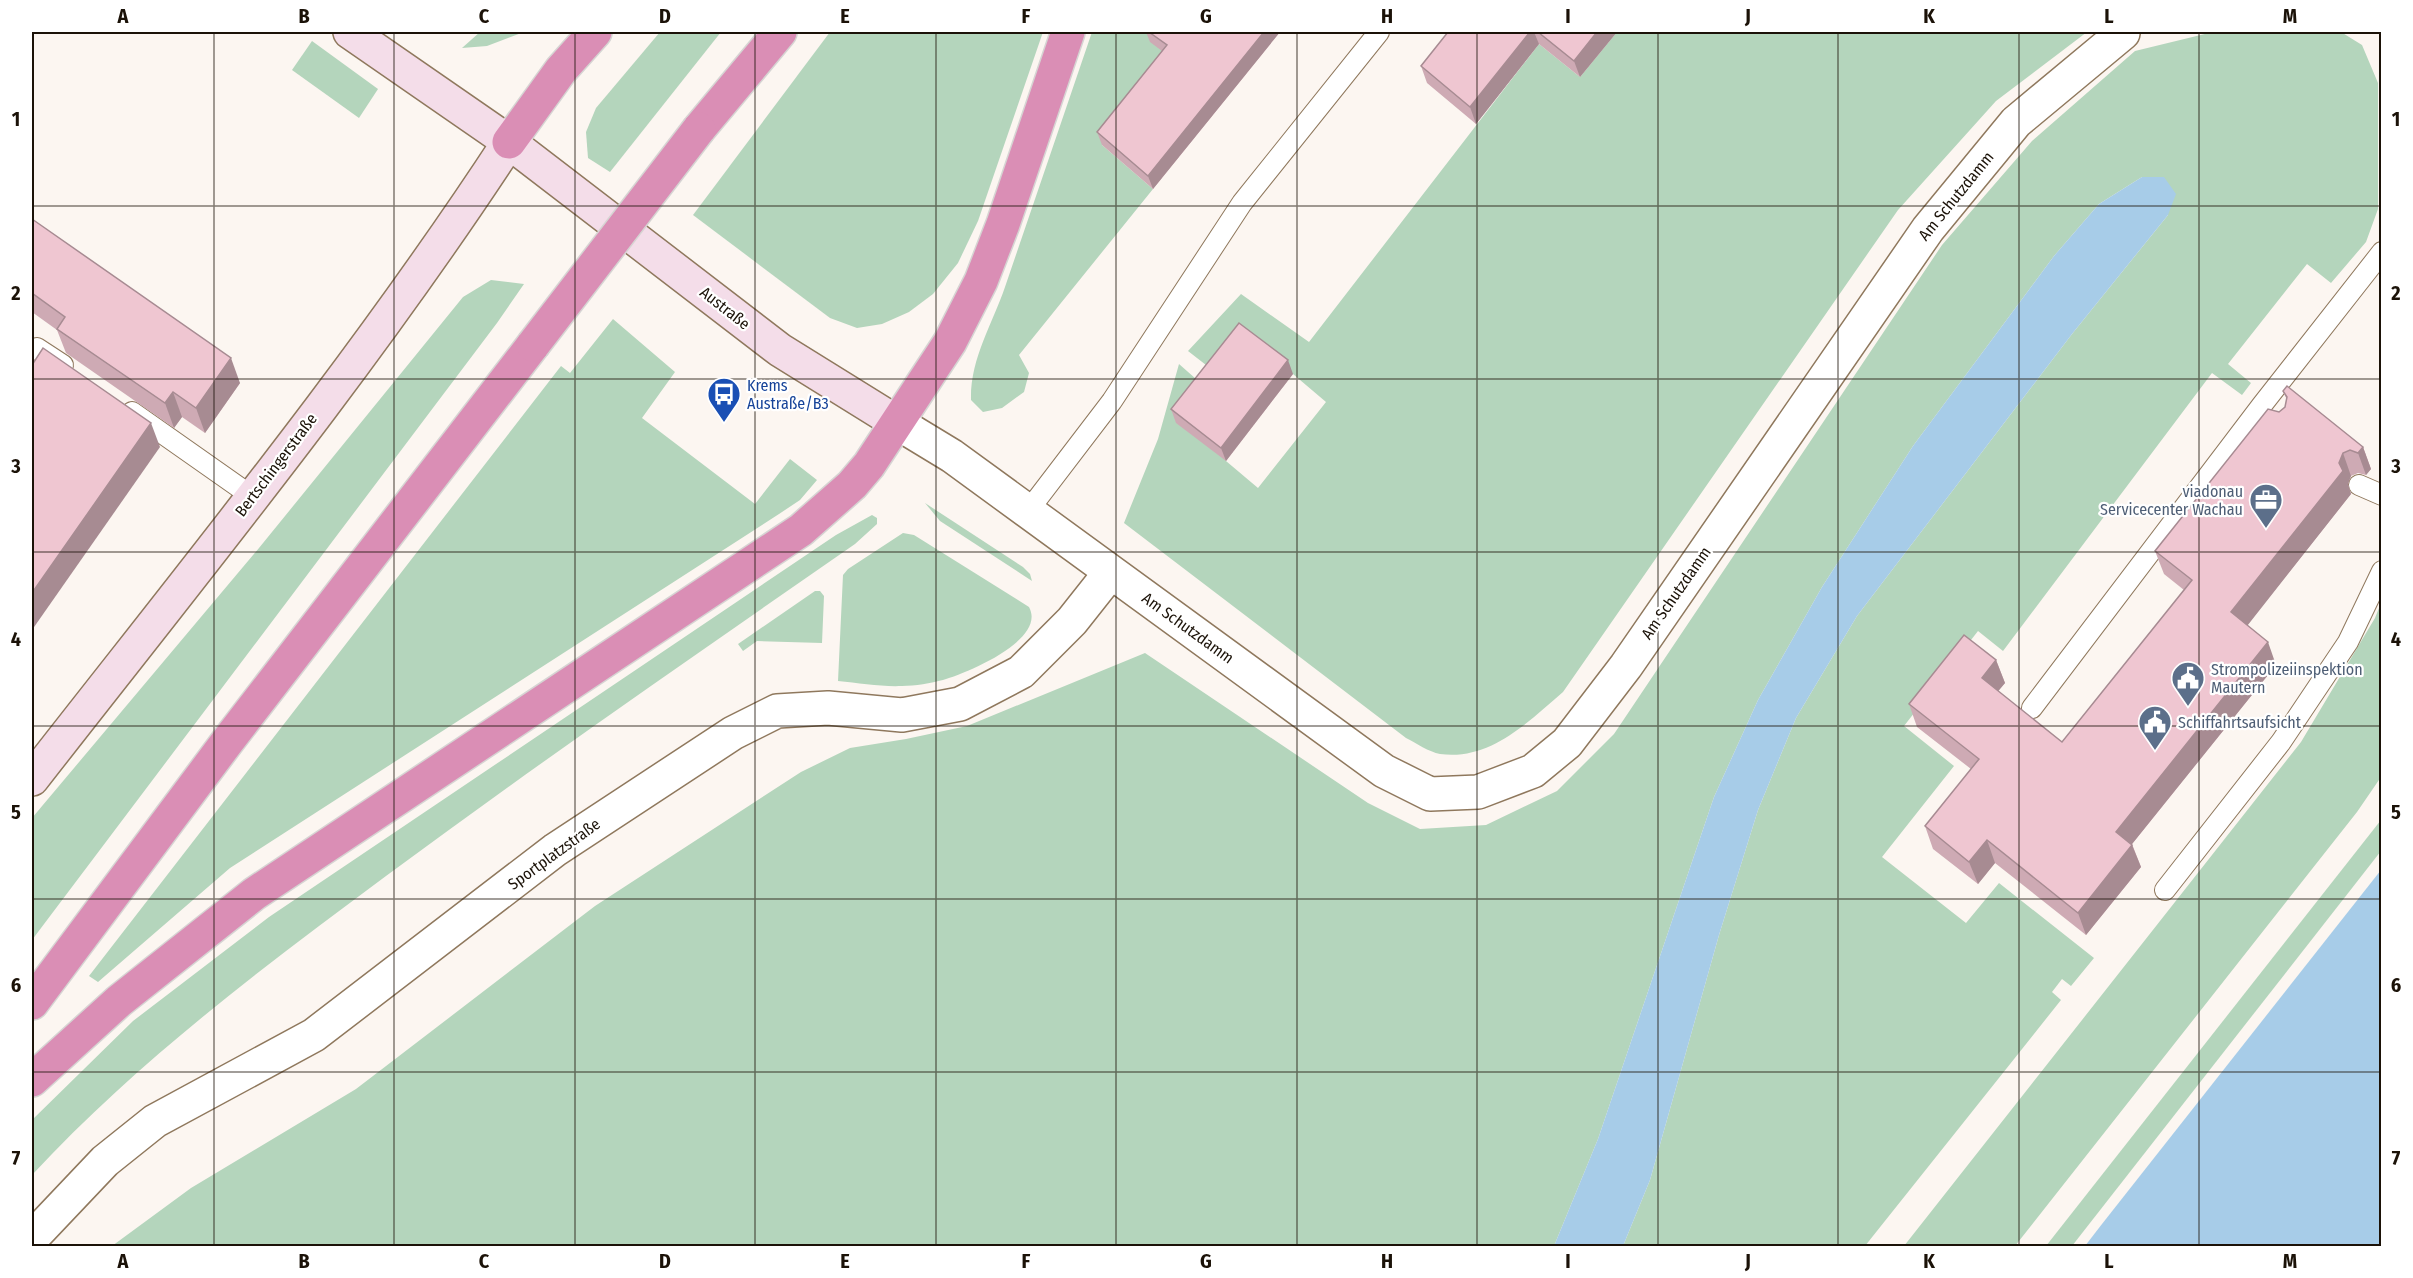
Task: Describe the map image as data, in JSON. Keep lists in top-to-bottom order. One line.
{"streets":{"street":["Am Schutzdamm","Austraße","Bertschingerstraße","Sportplatzstraße"]},"crossings":[["Am Schutzdamm","Austraße"],["Am Schutzdamm","Sportplatzstraße"],["Austraße","Bertschingerstraße"],["Austraße","Sportplatzstraße"]],"places":{"bus stop":["Krems Austraße/B3"],"office":["viadonau Servicecenter Wachau"],"public building":["Strompolizeiinspektion Mautern","Schiffahrtsaufsicht"]},"grid":{"columns":["A","B","C","D","E","F","G","H","I","J","K","L","M"],"rows":["1","2","3","4","5","6","7"]}}
